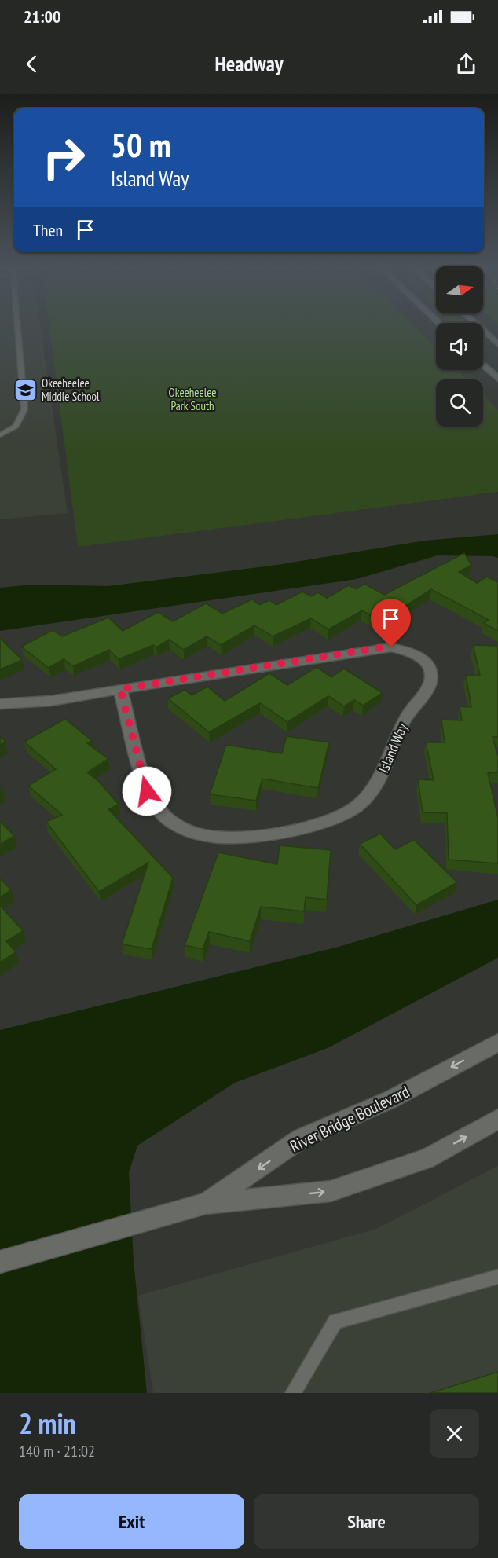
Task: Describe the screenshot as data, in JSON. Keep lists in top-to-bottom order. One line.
{"streets":{"street":["Island Way","River Bridge Boulevard"]},"parks":["Okeeheelee Park South"],"places":{"school or university":["Okeeheelee Middle School"]},"north":"right","page":{"status":"21:00","header":"Headway","turn":["50 m","Island Way"],"then":"Then","heading":["2 min","140 m · 21:02"],"buttons":["Exit","Share"]}}
